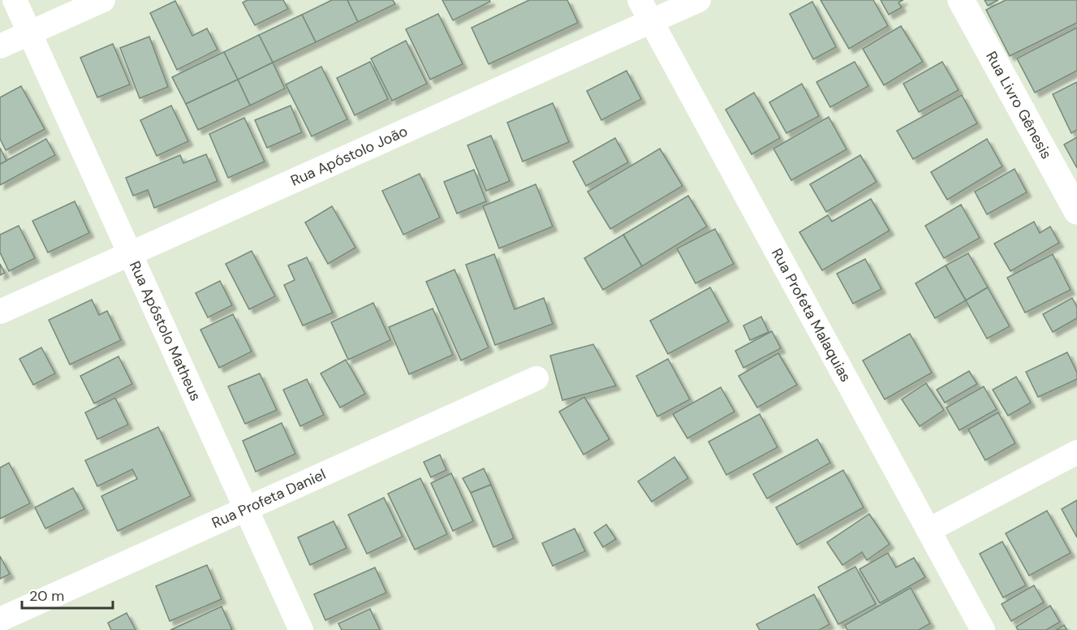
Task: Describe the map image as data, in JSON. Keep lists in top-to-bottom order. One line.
{"streets":{"street":["Rua Livro Gênesis","Rua Apóstolo João","Rua Profeta Malaquias","Rua Apóstolo Matheus","Rua Profeta Daniel"]},"crossings":[["Rua Apóstolo João","Rua Profeta Malaquias"],["Rua Apóstolo João","Rua Apóstolo Matheus"],["Rua Apóstolo Matheus","Rua Profeta Daniel"]],"scale_bar":"20 m"}
